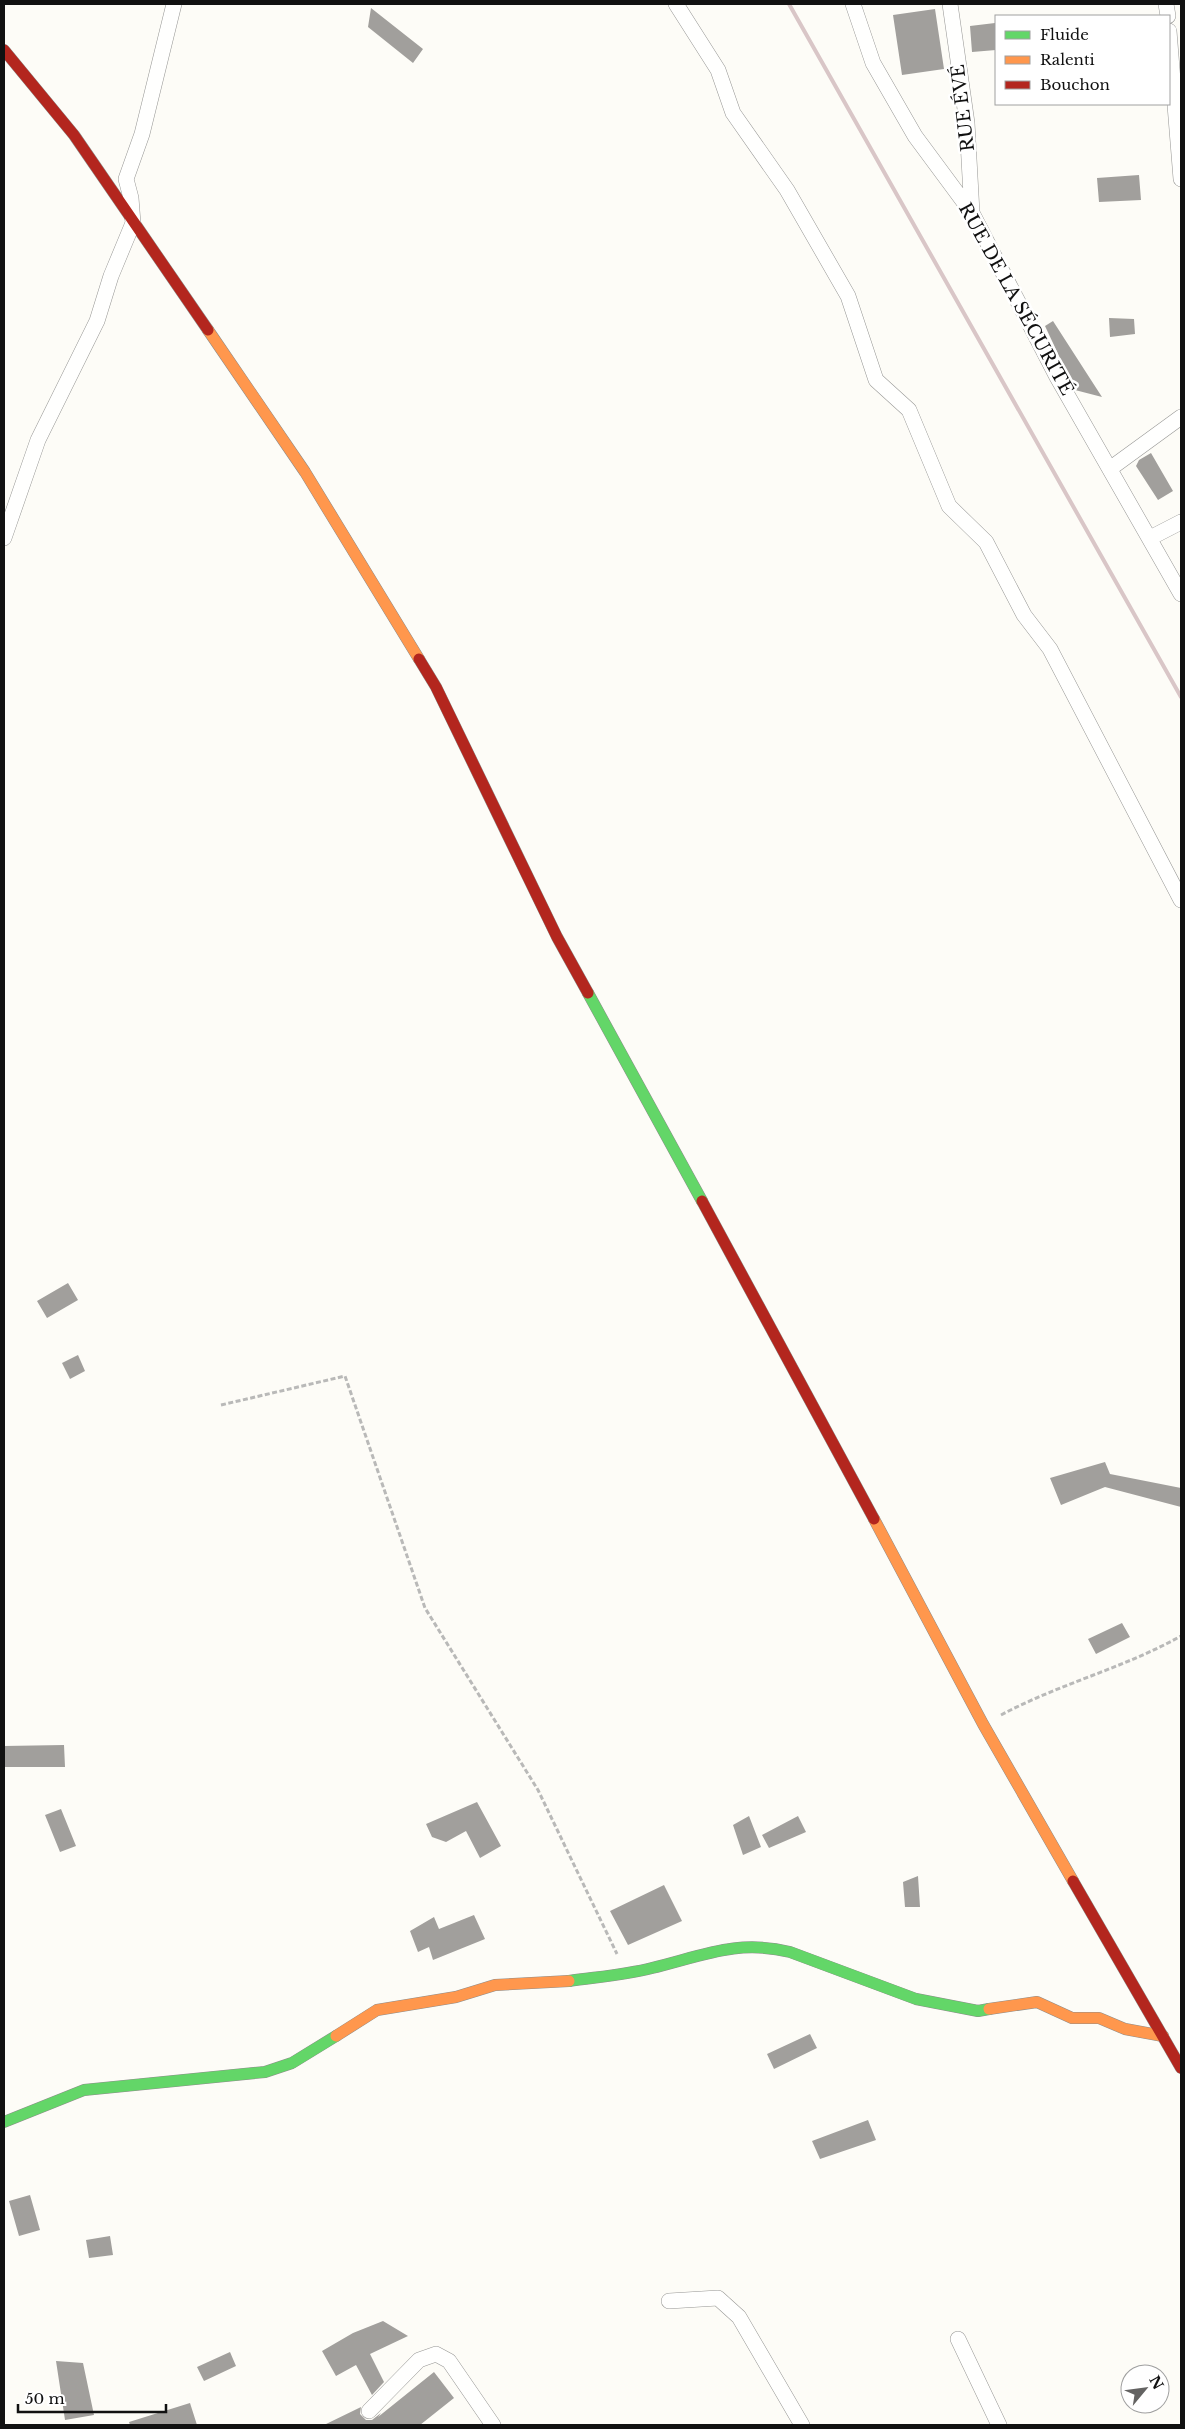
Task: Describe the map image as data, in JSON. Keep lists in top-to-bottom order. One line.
{"streets":{"street":["RUE ÉVÉ","RUE DE LA SÉCURITÉ"]},"crossings":[["RUE ÉVÉ","RUE DE LA SÉCURITÉ"]],"legend":["Fluide","Ralenti","Bouchon"],"scale_bar":"50 m","north":"top right"}
